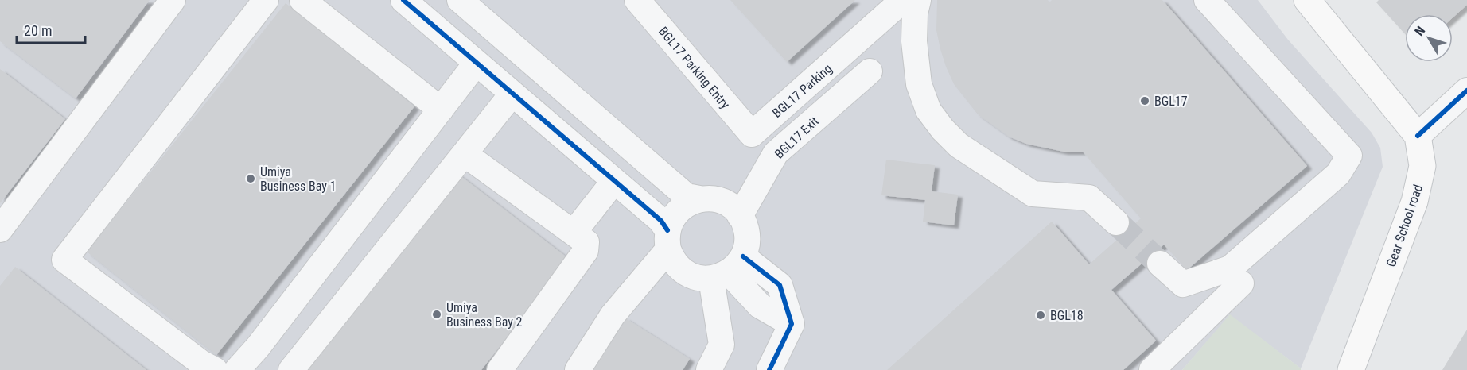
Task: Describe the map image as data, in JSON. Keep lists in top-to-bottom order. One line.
{"streets":{"main road":["Gear School road"],"street":["BGL17 Parking Entry","BGL17 Parking","BGL17 Exit"]},"crossings":[["BGL17 Parking Entry","BGL17 Parking"]],"places":["BGL17","Umiya Business Bay 1","Umiya Business Bay 2","BGL18"],"scale_bar":"20 m","north":"top left"}
